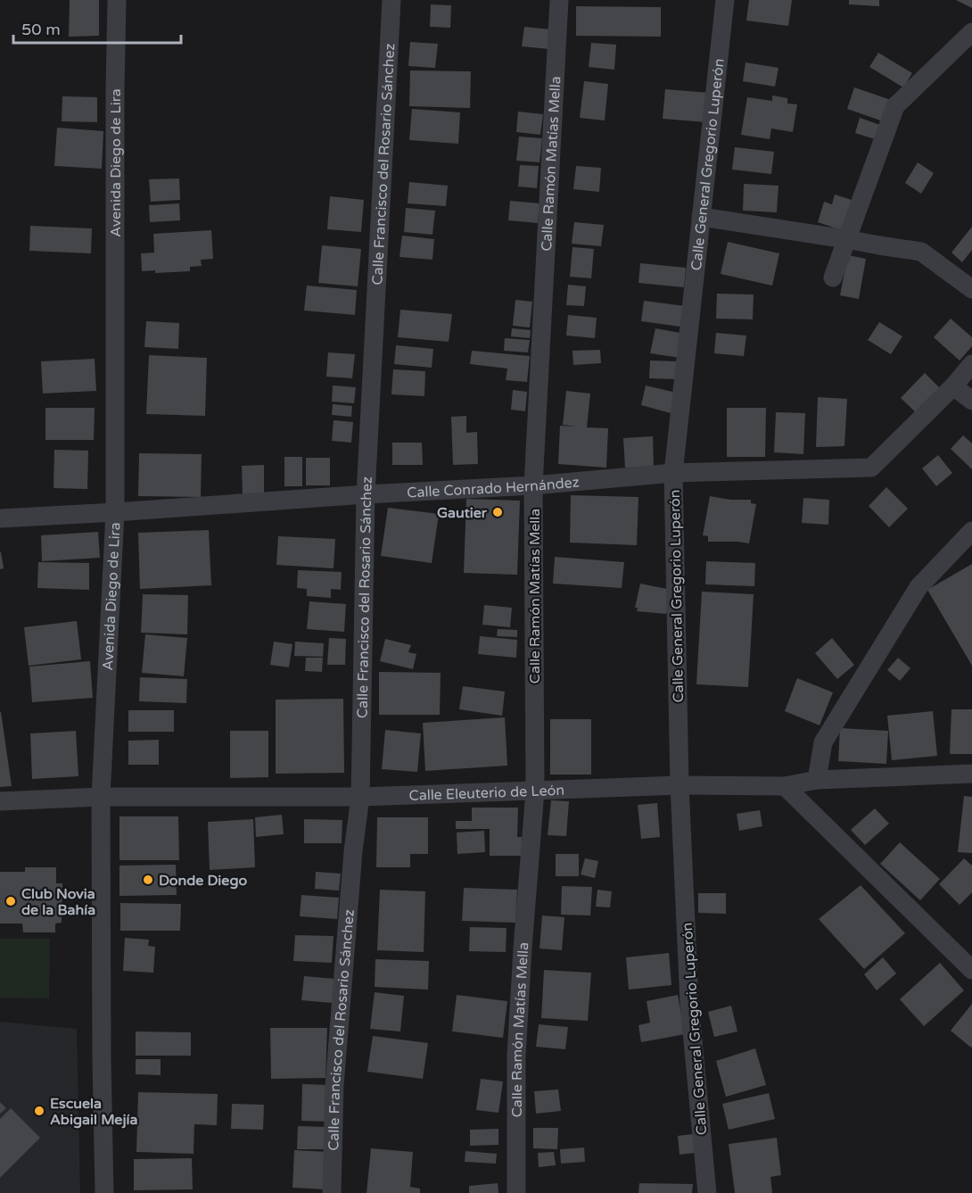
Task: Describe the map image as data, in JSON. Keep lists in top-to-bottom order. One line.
{"streets":{"street":["Avenida Diego de Lira","Calle Francisco del Rosario Sánchez","Calle Ramón Matías Mella","Calle General Gregorio Luperón","Calle Conrado Hernández","Calle Eleuterio de León"]},"crossings":[["Avenida Diego de Lira","Calle Conrado Hernández"],["Avenida Diego de Lira","Calle Eleuterio de León"],["Calle Francisco del Rosario Sánchez","Calle Conrado Hernández"],["Calle Francisco del Rosario Sánchez","Calle Eleuterio de León"],["Calle Ramón Matías Mella","Calle Conrado Hernández"],["Calle Ramón Matías Mella","Calle Eleuterio de León"],["Calle General Gregorio Luperón","Calle Conrado Hernández"],["Calle General Gregorio Luperón","Calle Eleuterio de León"]],"places":["Gautier","Donde Diego","Club Novia de la Bahía","Escuela Abigail Mejía"],"scale_bar":"50 m"}
